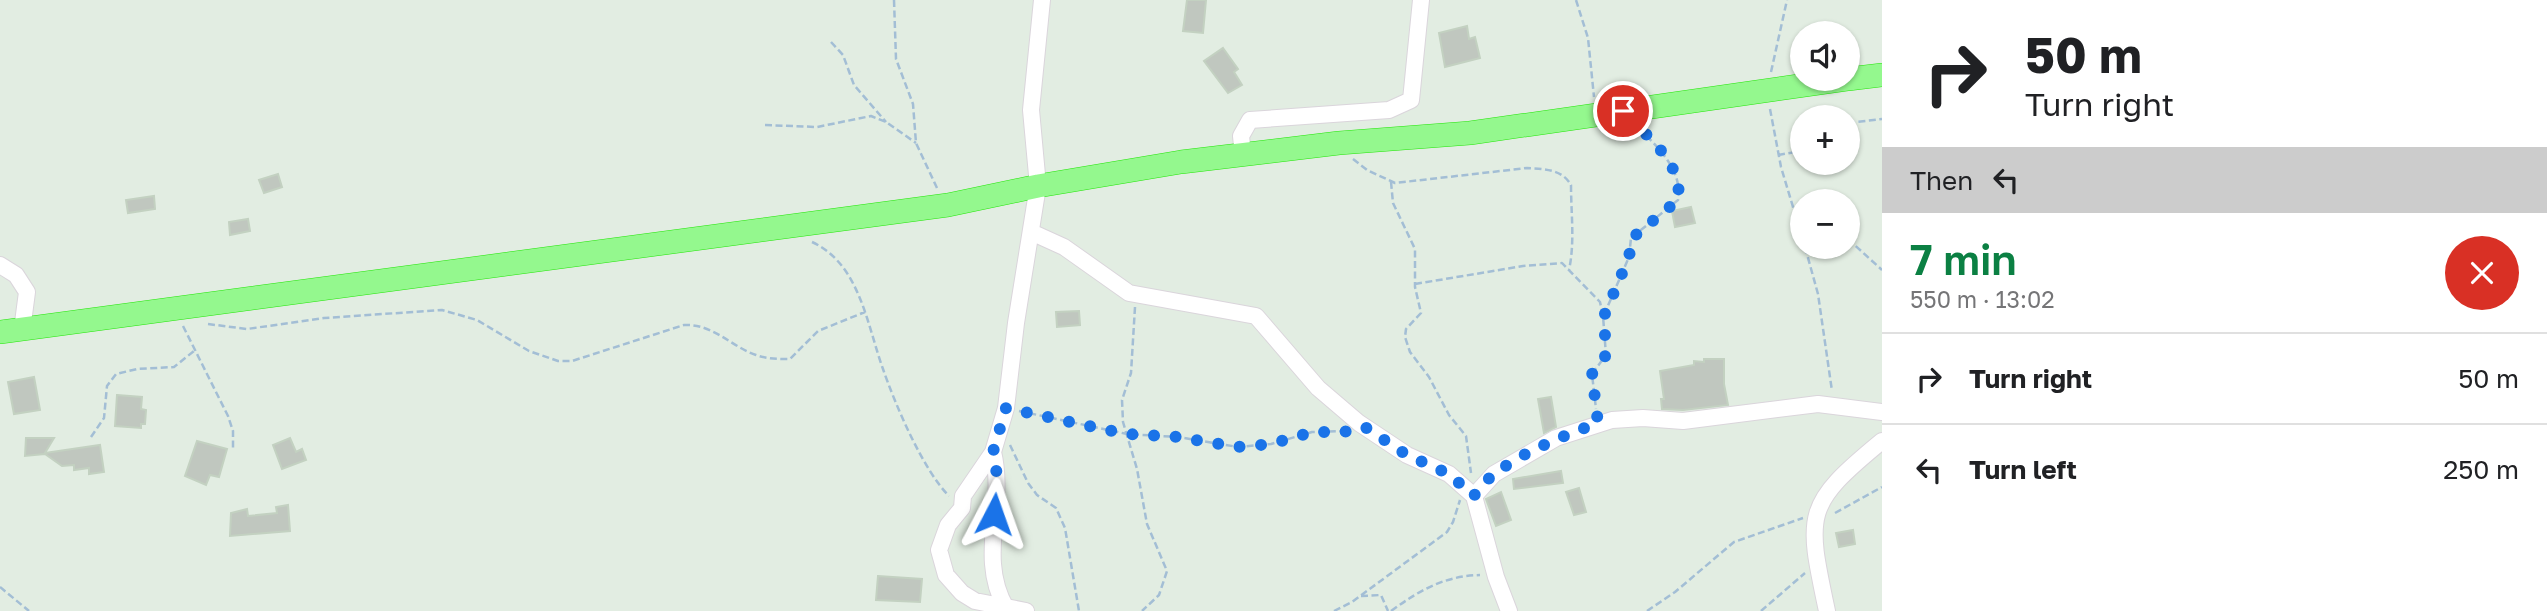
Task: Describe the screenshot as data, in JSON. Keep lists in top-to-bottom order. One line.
{"page":{"turn":["50 m","Turn right"],"map_buttons":["+","−"],"then":"Then","heading":["7 min","550 m · 13:02"],"list":[{"name":"Turn right","value":"50 m"},{"name":"Turn left","value":"250 m"}]}}
